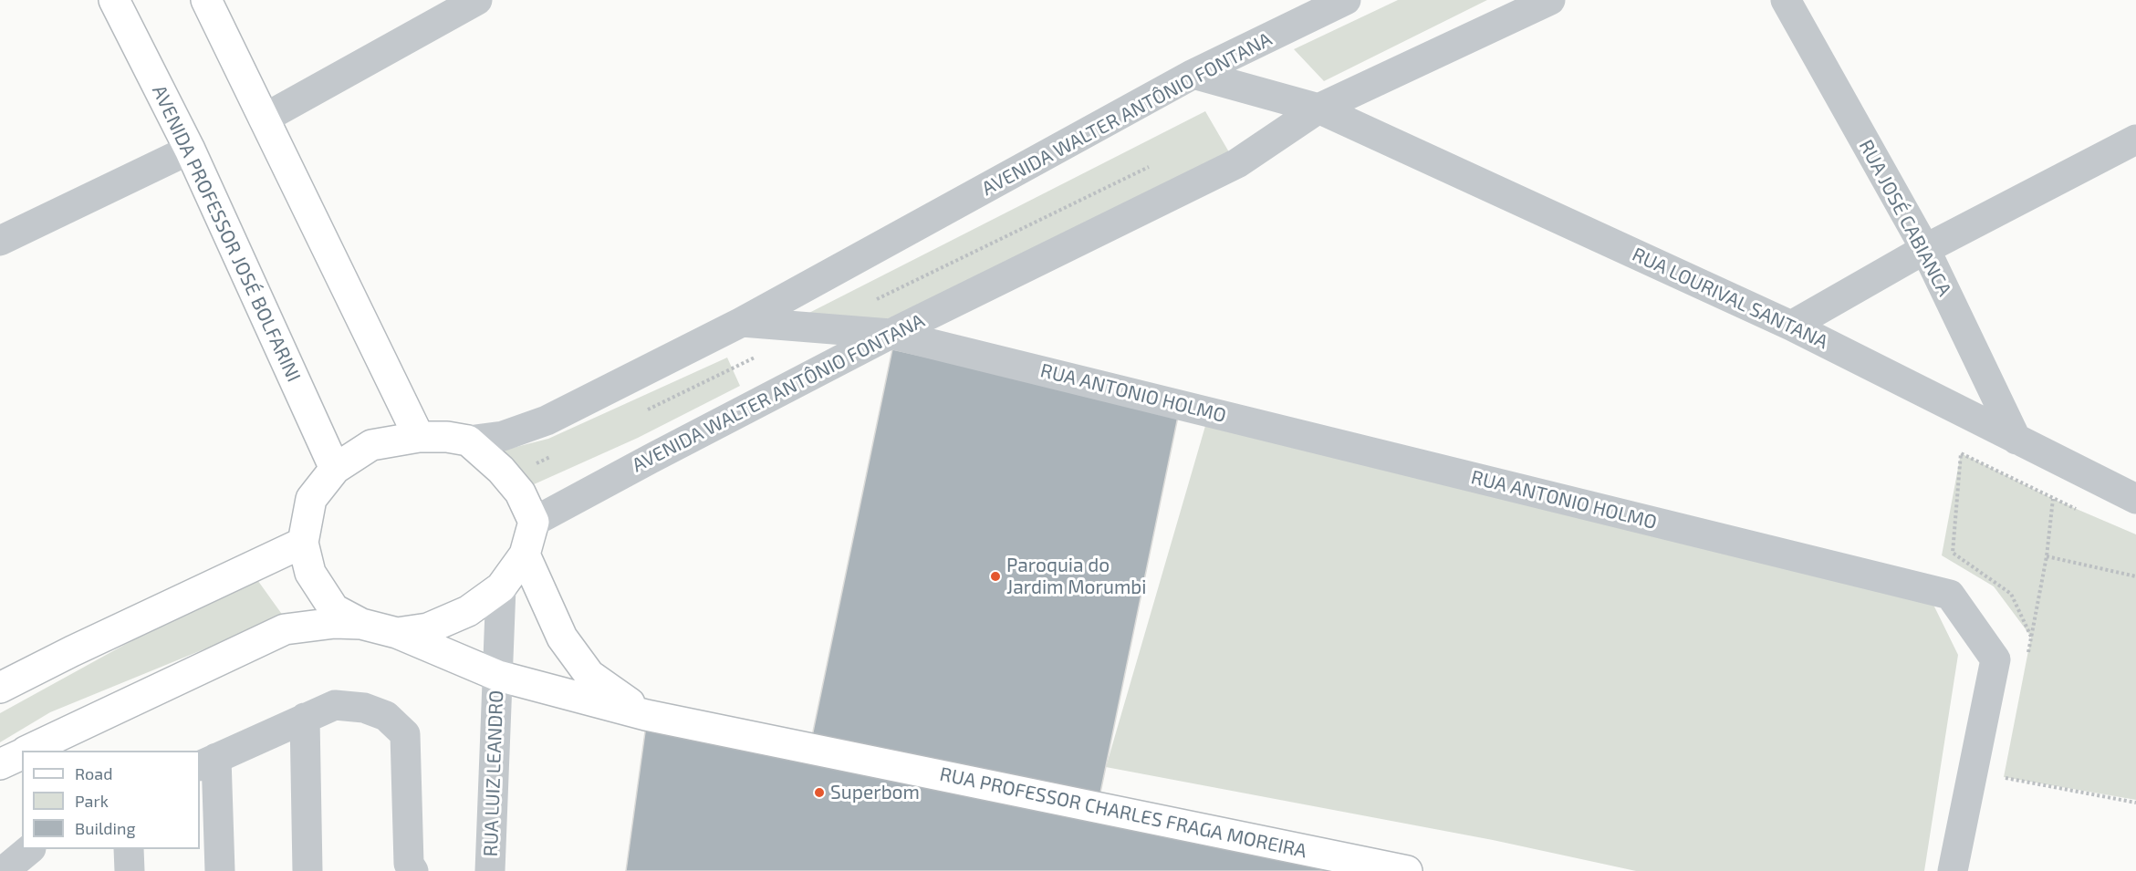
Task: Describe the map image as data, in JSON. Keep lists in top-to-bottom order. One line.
{"streets":{"main road":["AVENIDA WALTER ANTÔNIO FONTANA","AVENIDA PROFESSOR JOSÉ BOLFARINI","RUA PROFESSOR CHARLES FRAGA MOREIRA"],"street":["RUA JOSÉ CABIANCA","RUA LOURIVAL SANTANA","RUA ANTONIO HOLMO","RUA LUIZ LEANDRO"]},"crossings":[["AVENIDA WALTER ANTÔNIO FONTANA","AVENIDA PROFESSOR JOSÉ BOLFARINI"],["AVENIDA WALTER ANTÔNIO FONTANA","RUA LOURIVAL SANTANA"],["AVENIDA WALTER ANTÔNIO FONTANA","RUA ANTONIO HOLMO"],["RUA JOSÉ CABIANCA","RUA LOURIVAL SANTANA"],["RUA LUIZ LEANDRO","RUA PROFESSOR CHARLES FRAGA MOREIRA"]],"places":["Paroquia do Jardim Morumbi","Superbom"],"legend":["Road","Park","Building"]}
